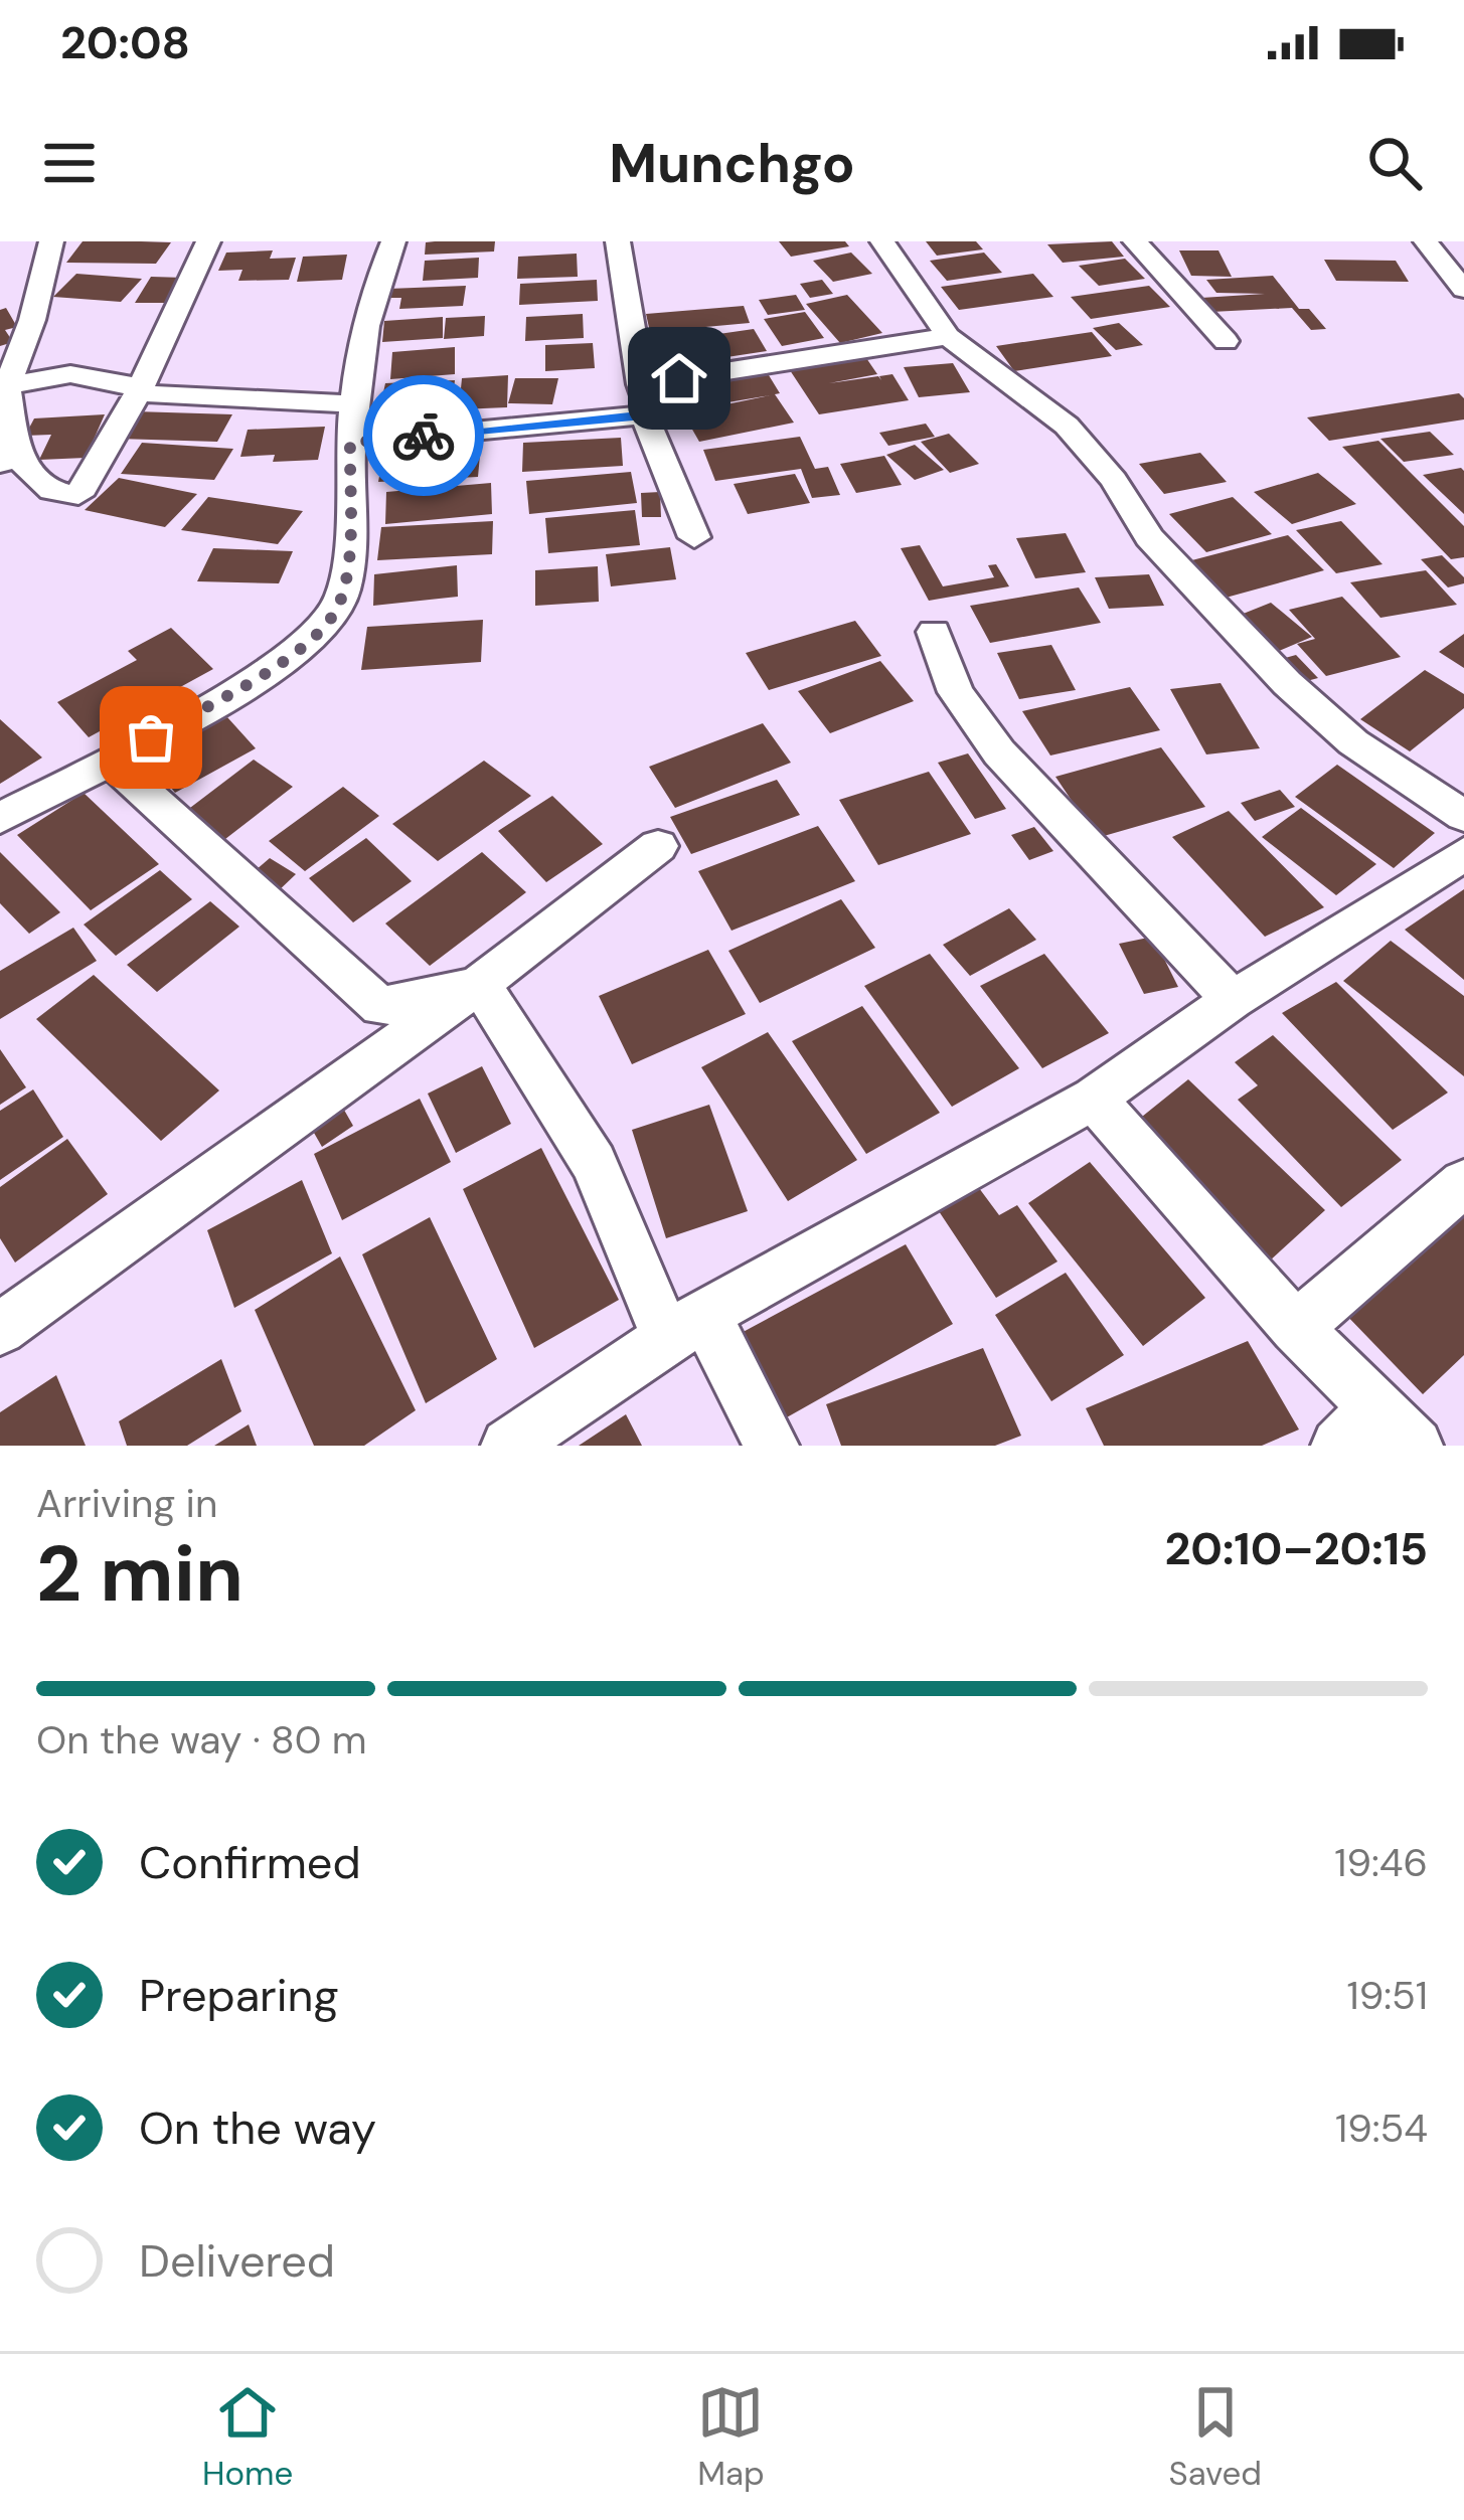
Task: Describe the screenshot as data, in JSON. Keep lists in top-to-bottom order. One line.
{"page":{"status":"20:08","header":"Munchgo","heading":["2 min","Arriving in","20:10–20:15"],"bar":"On the way · 80 m","list":[["Confirmed","19:46"],["Preparing","19:51"],["On the way","19:54"],"Delivered"],"tabs":["Home","Map","Saved"]}}
